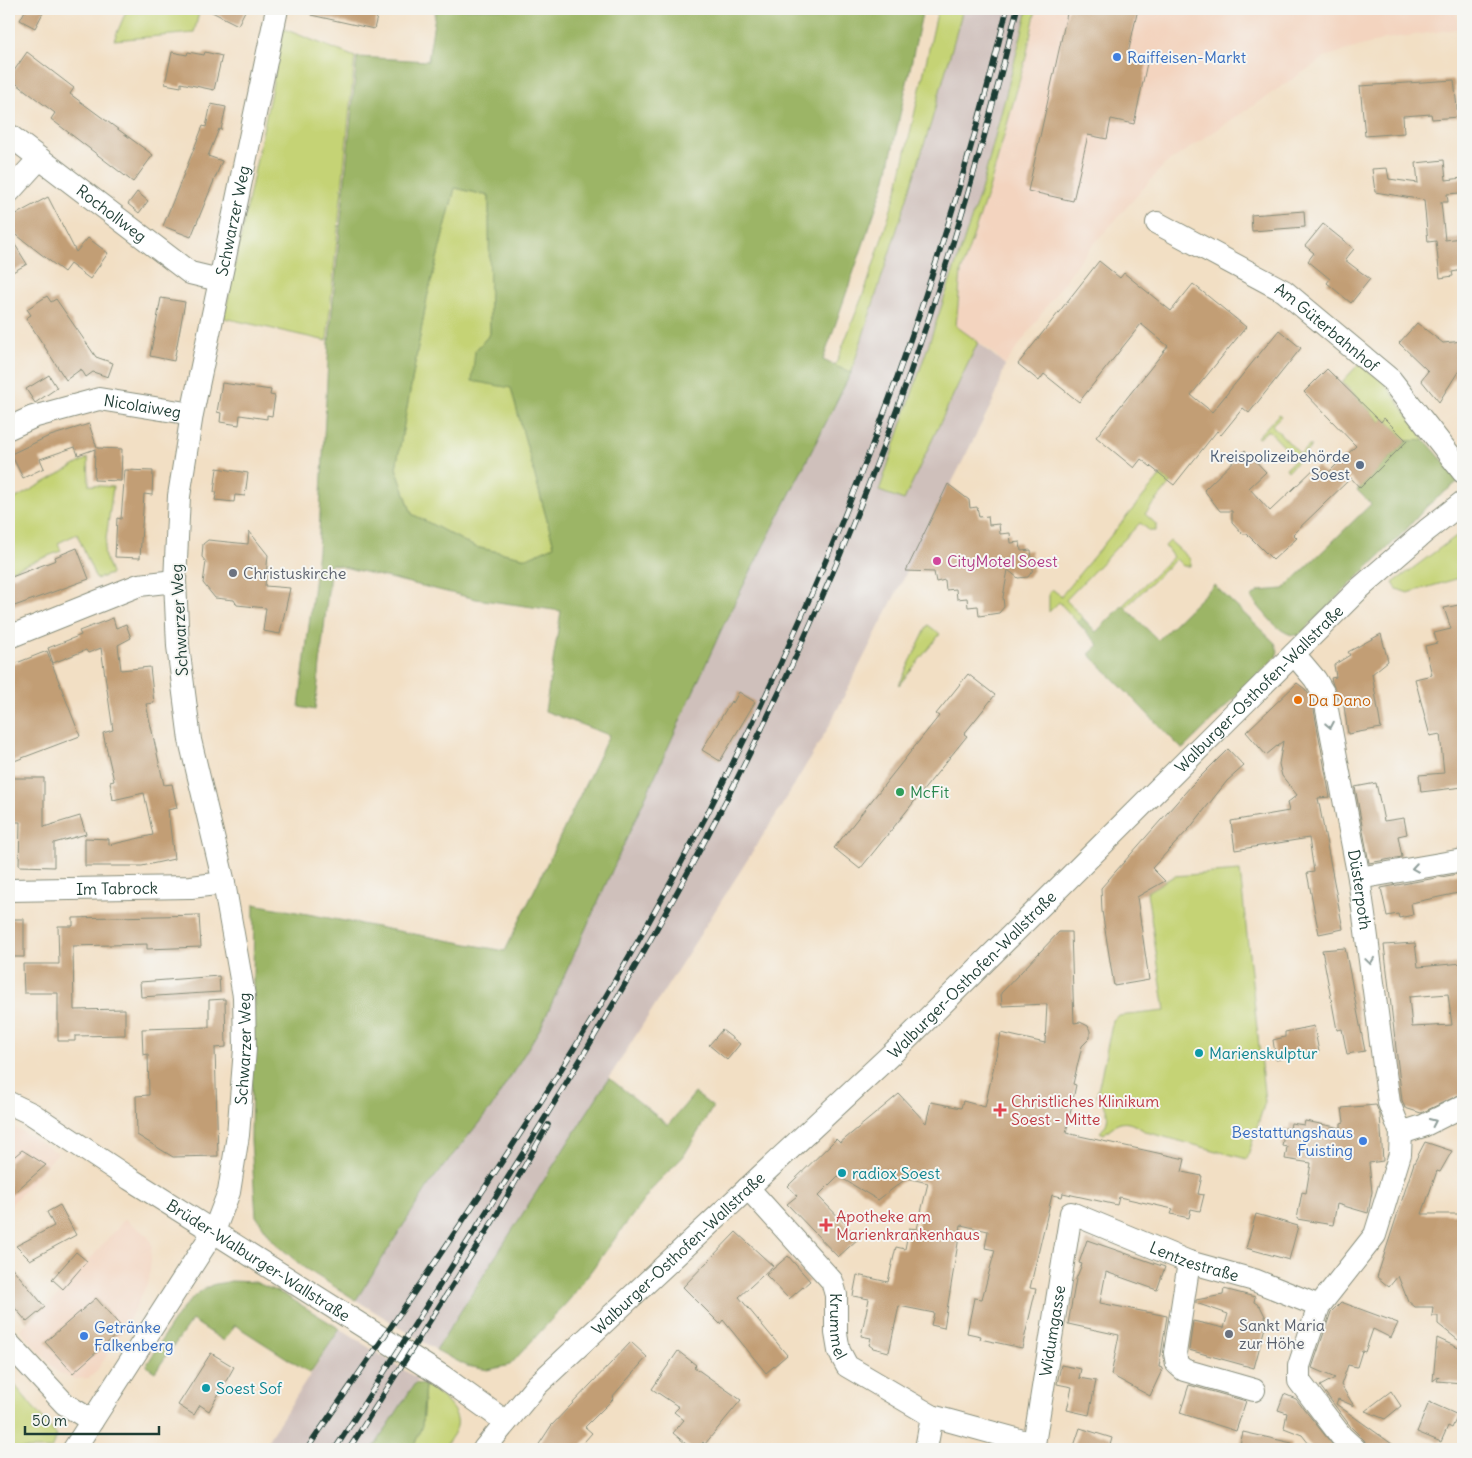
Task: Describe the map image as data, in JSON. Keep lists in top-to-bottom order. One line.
{"streets":{"street":["Rochollweg","Schwarzer Weg","Am Güterbahnhof","Nicolaiweg","Walburger-Osthofen-Wallstraße","Im Tabrock","Düsterpoth","Brüder-Walburger-Wallstraße","Lentzestraße","Krummel","Widumgasse"]},"crossings":[["Rochollweg","Schwarzer Weg"],["Schwarzer Weg","Nicolaiweg"],["Schwarzer Weg","Im Tabrock"],["Schwarzer Weg","Brüder-Walburger-Wallstraße"],["Walburger-Osthofen-Wallstraße","Düsterpoth"],["Walburger-Osthofen-Wallstraße","Brüder-Walburger-Wallstraße"],["Walburger-Osthofen-Wallstraße","Krummel"],["Lentzestraße","Widumgasse"],["Krummel","Widumgasse"]],"one_way":["Düsterpoth"],"places":{"other":["Raiffeisen-Markt","Kreispolizeibehörde Soest","CityMotel Soest","Christuskirche","Da Dano","McFit","Marienskulptur","Bestattungshaus Fuisting","radiox Soest","Sankt Maria zur Höhe","Getränke Falkenberg","Soest Sof"],"health":["Christliches Klinikum Soest - Mitte","Apotheke am Marienkrankenhaus"]},"scale_bar":"50 m"}
